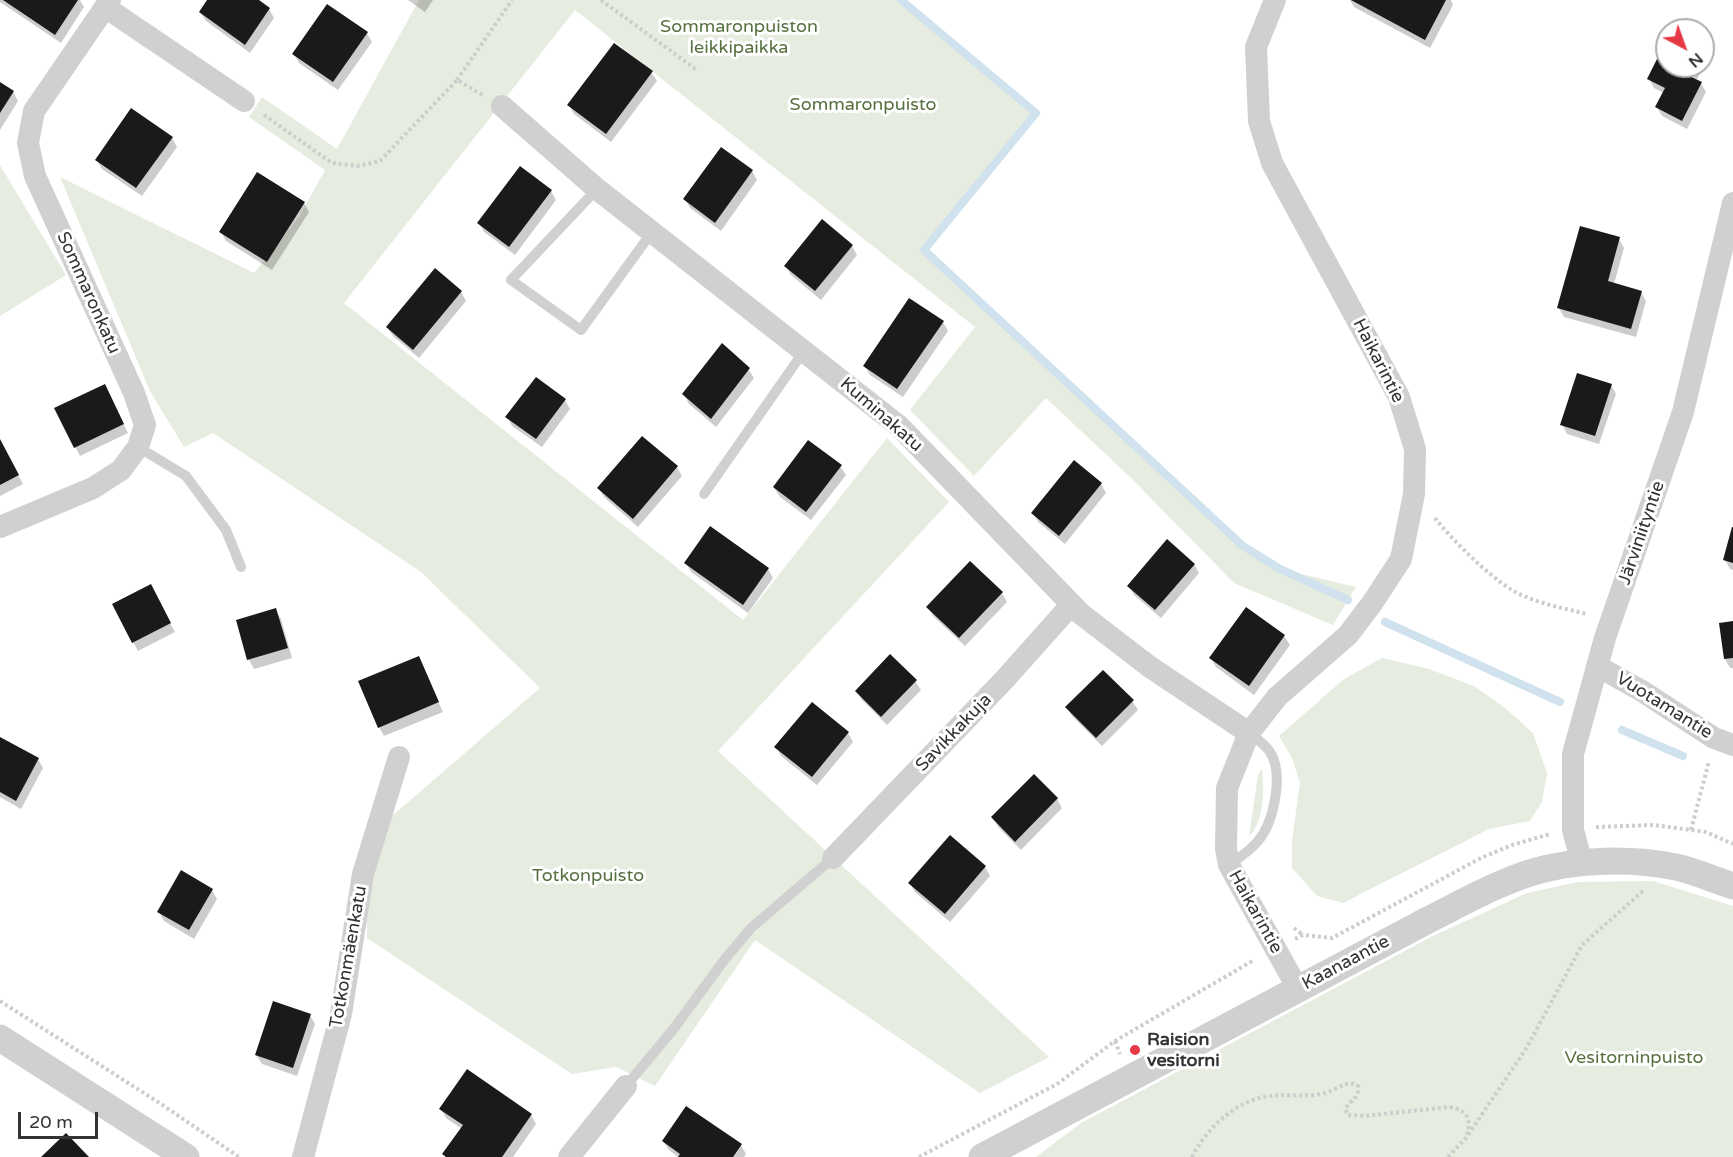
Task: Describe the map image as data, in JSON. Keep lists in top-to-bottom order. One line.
{"streets":{"street":["Sommaronkatu","Haikarintie","Kuminakatu","Järviniityntie","Vuotamantie","Savikkakuja","Totkonmäenkatu","Kaanaantie"]},"crossings":[["Haikarintie","Kuminakatu"],["Haikarintie","Kaanaantie"],["Kuminakatu","Savikkakuja"],["Järviniityntie","Vuotamantie"],["Järviniityntie","Kaanaantie"]],"parks":["Sommaronpuiston leikkipaikka","Sommaronpuisto","Totkonpuisto","Vesitorninpuisto"],"places":["Raision vesitorni"],"scale_bar":"20 m","north":"bottom right"}
